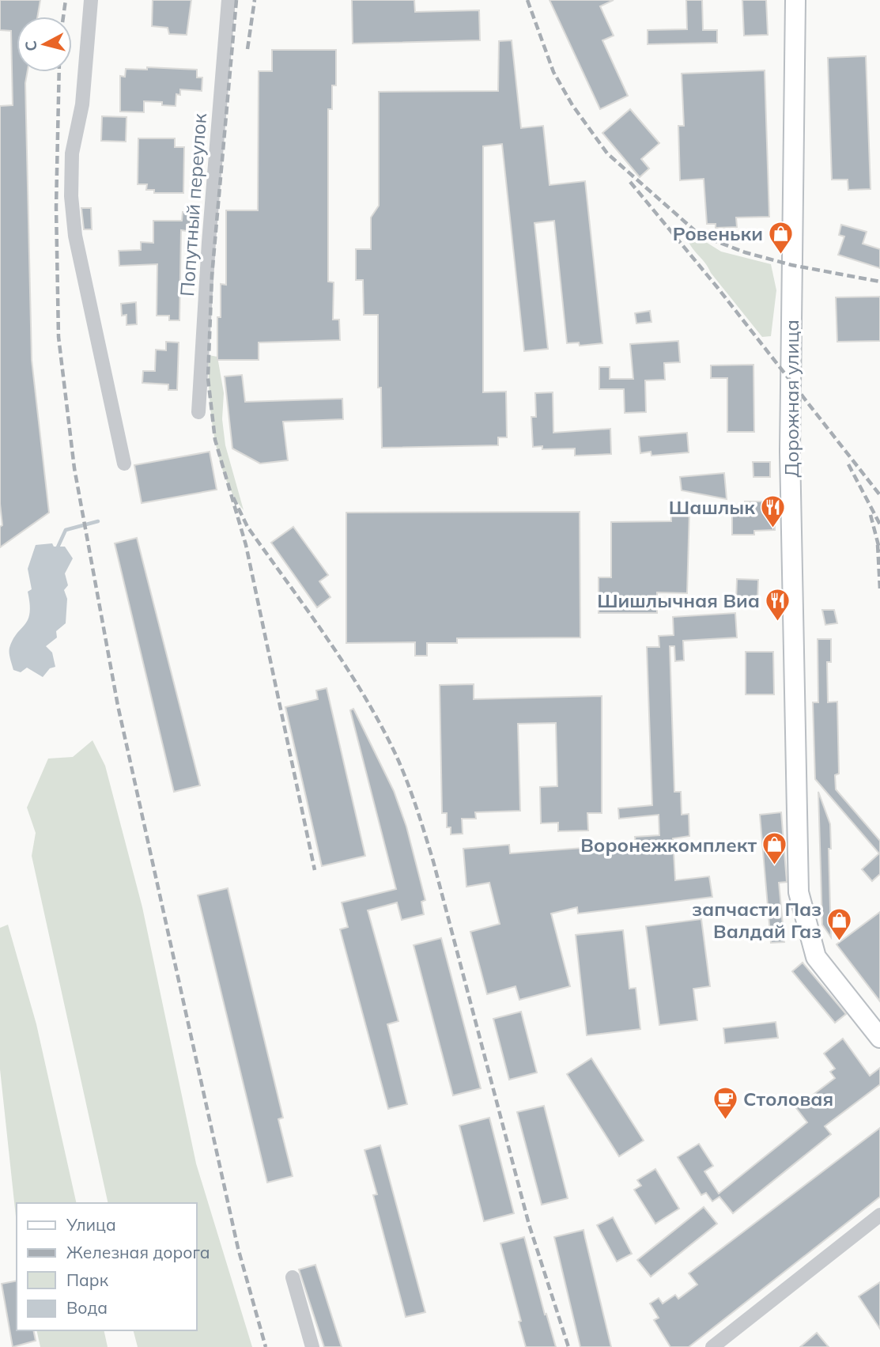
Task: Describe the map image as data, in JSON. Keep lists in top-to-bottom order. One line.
{"streets":{"street":["Попутный переулок","Дорожная улица"]},"places":{"shop":["Ровеньки","Воронежкомплект","запчасти Паз Валдай Газ"],"restaurant":["Шашлык","Шишлычная Виа"],"cafe":["Столовая"]},"legend":["Улица","Железная дорога","Парк","Вода"],"north":"left"}
